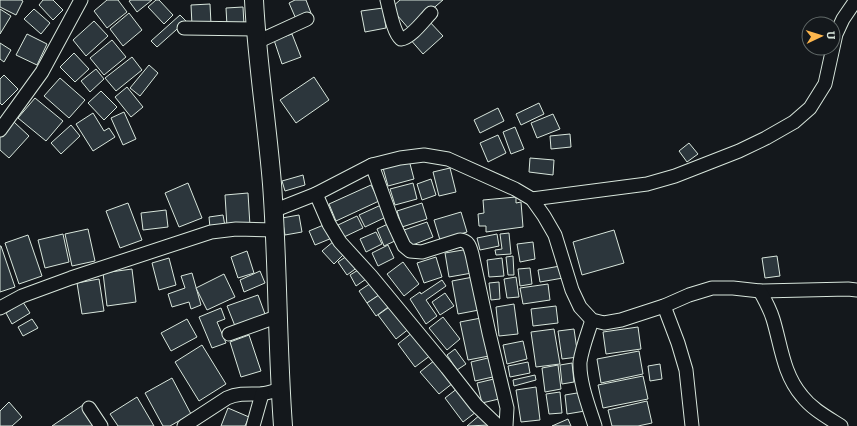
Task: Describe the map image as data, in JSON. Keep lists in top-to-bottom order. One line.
{"north":"right"}
